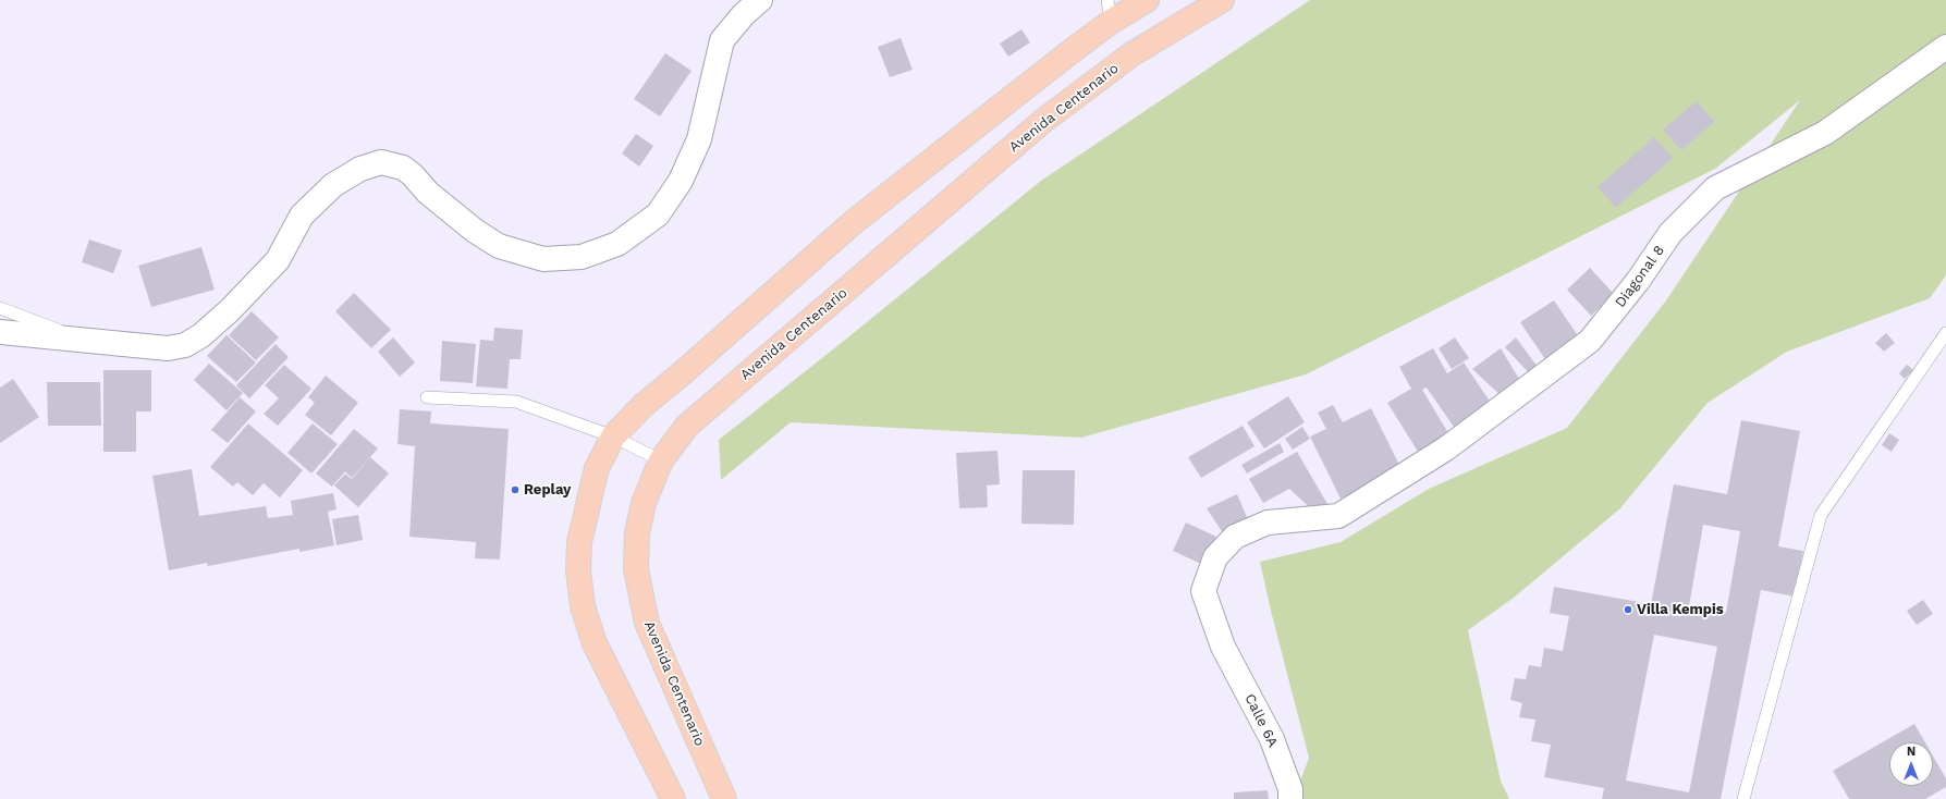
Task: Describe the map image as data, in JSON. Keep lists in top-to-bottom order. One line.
{"streets":{"main road":["Avenida Centenario"],"street":["Diagonal 8","Calle 6A"]},"crossings":[["Diagonal 8","Calle 6A"]],"places":["Replay","Villa Kempis"],"north":"top"}
